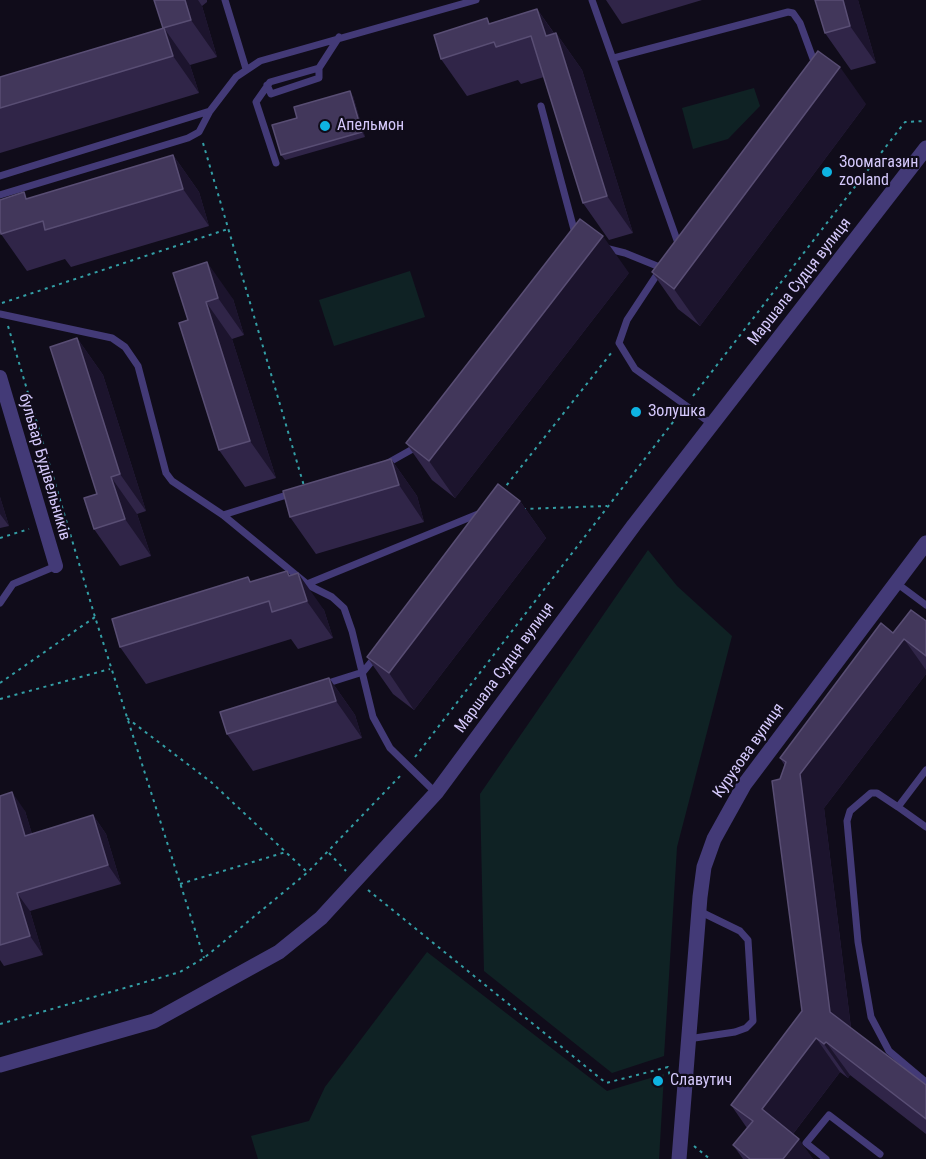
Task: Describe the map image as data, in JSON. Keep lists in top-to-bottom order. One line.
{"streets":{"street":["Маршала Судця вулиця","бульвар Будівельників","Курузова вулиця"]},"places":["Апельмон","Зоомагазин zooland","Золушка","Славутич"]}
